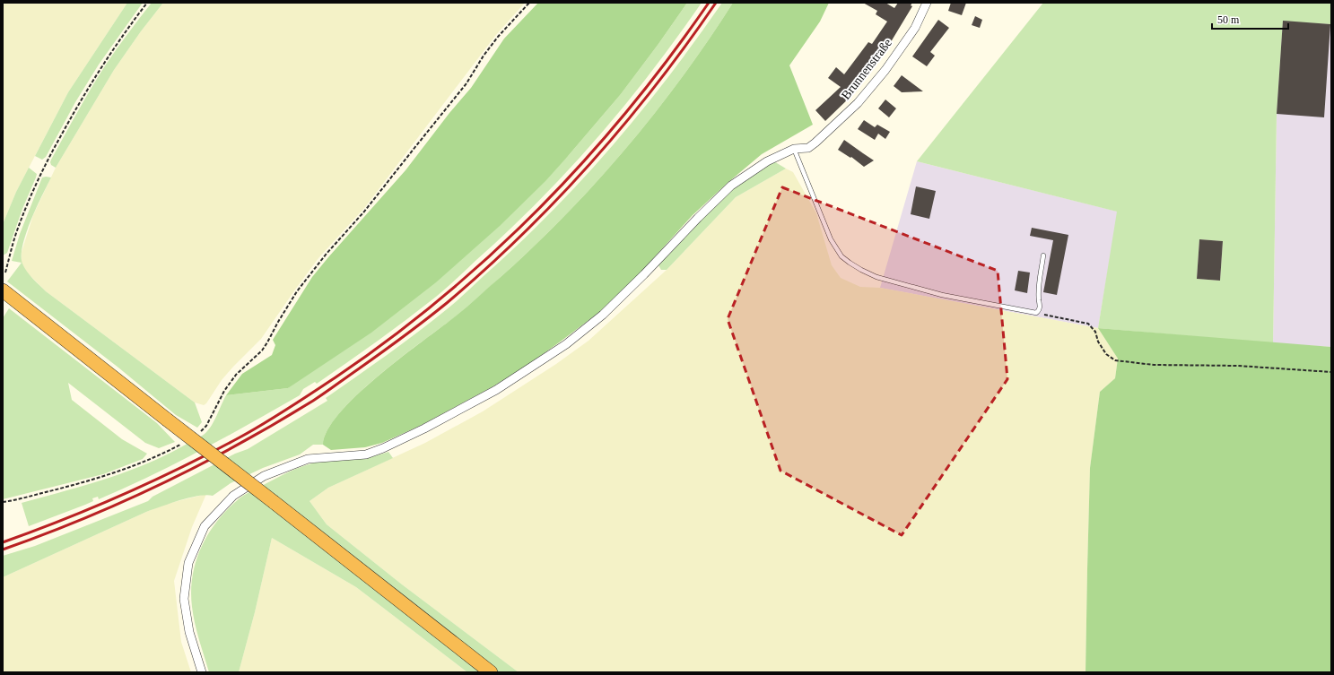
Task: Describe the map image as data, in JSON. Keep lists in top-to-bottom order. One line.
{"streets":{"street":["Brunnenstraße"]},"scale_bar":"50 m"}
